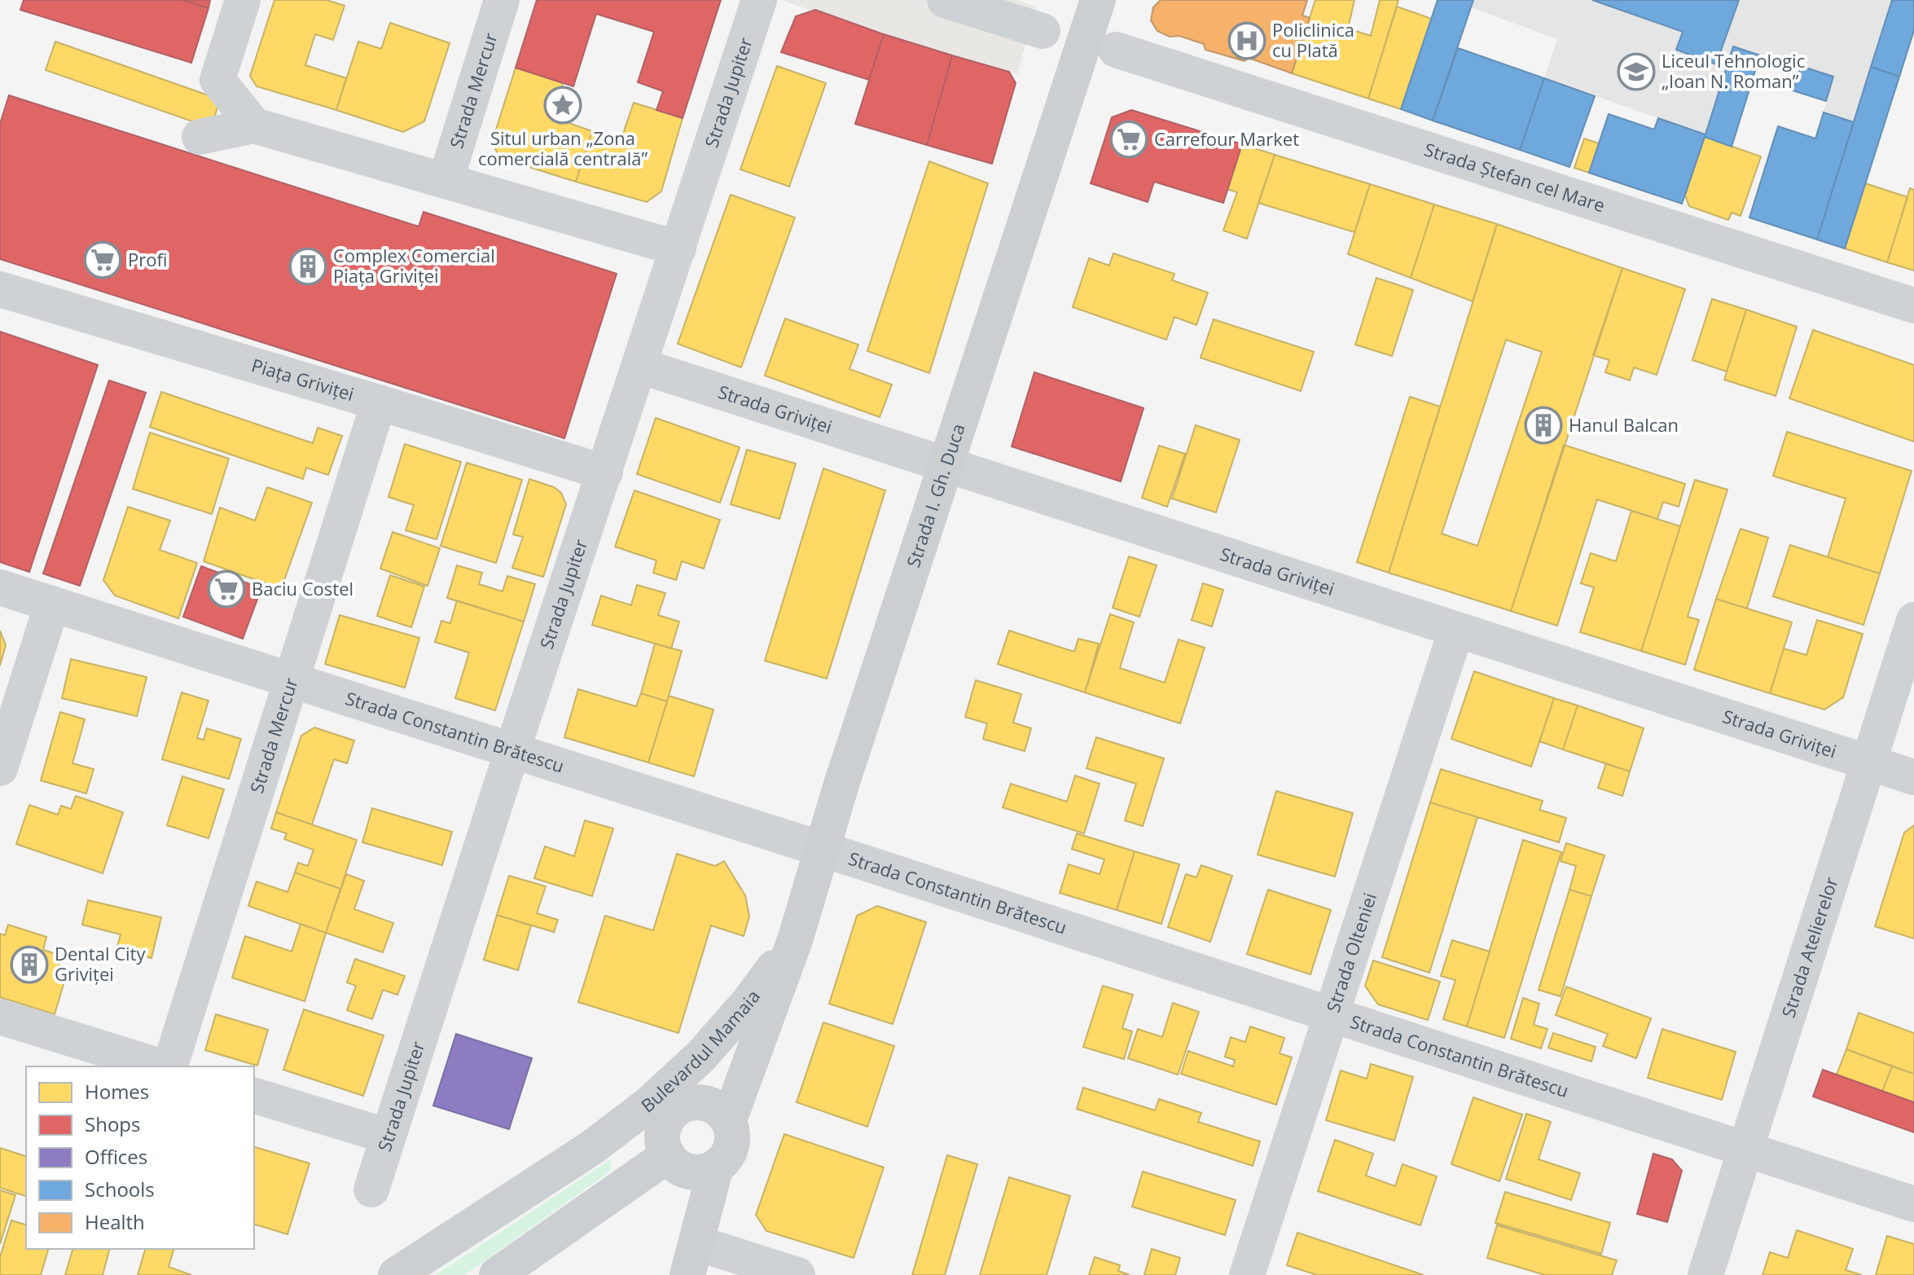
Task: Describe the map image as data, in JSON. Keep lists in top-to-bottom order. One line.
{"streets":{"main road":["Strada I. Gh. Duca","Bulevardul Mamaia"],"street":["Strada Mercur","Strada Jupiter","Strada Ștefan cel Mare","Piața Griviței","Strada Griviței","Strada Constantin Brătescu","Strada Atelierelor","Strada Olteniei"]},"crossings":[["Strada Mercur","Piața Griviței"],["Strada Mercur","Strada Constantin Brătescu"],["Strada Jupiter","Piața Griviței"],["Strada Jupiter","Strada Griviței"],["Strada Jupiter","Strada Constantin Brătescu"],["Strada Griviței","Strada I. Gh. Duca"],["Strada Griviței","Strada Atelierelor"],["Strada Griviței","Strada Olteniei"],["Strada I. Gh. Duca","Strada Constantin Brătescu"],["Strada I. Gh. Duca","Bulevardul Mamaia"],["Strada Constantin Brătescu","Strada Atelierelor"],["Strada Constantin Brătescu","Strada Olteniei"]],"places":{"hospital":["Policlinica cu Plată"],"school or university":["Liceul Tehnologic „Ioan N. Roman”"],"place":["Situl urban „Zona comercială centrală”"],"supermarket":["Carrefour Market","Profi","Baciu Costel"],"building":["Complex Comercial Piața Griviței","Hanul Balcan","Dental City Griviței"]},"legend":["Homes","Shops","Offices","Schools","Health"]}
